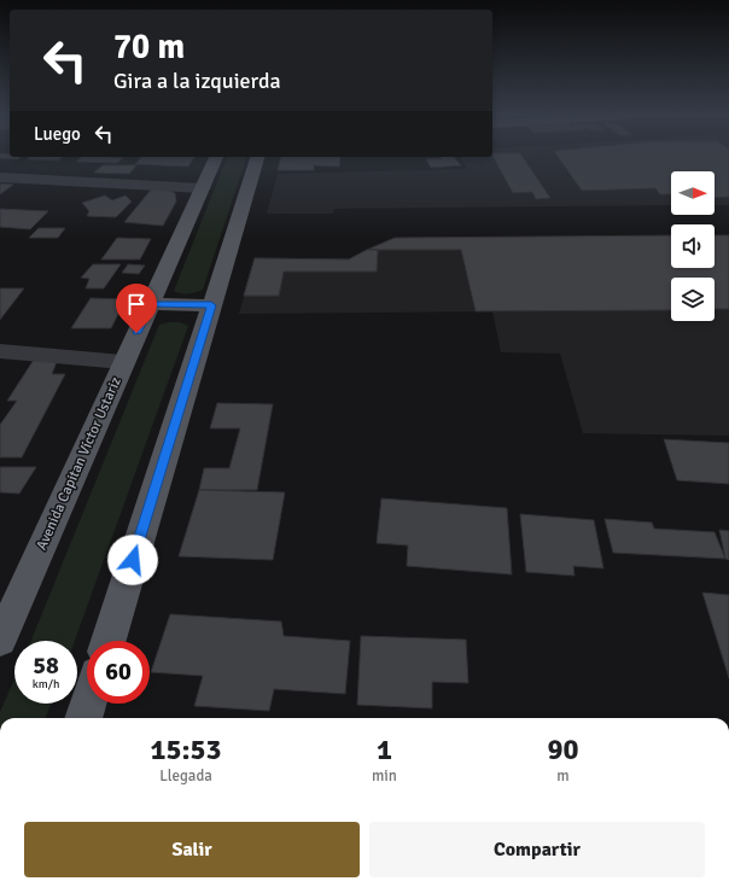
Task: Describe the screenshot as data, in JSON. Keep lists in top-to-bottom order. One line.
{"streets":{"main road":["Avenida Capitan Víctor Ustariz"]},"north":"right","page":{"turn":["70 m","Gira a la izquierda"],"then":"Luego","speed":"58 km/h","limit":"60","eta":["15:53","Llegada","1","min","90","m"],"buttons":["Salir","Compartir"]}}
